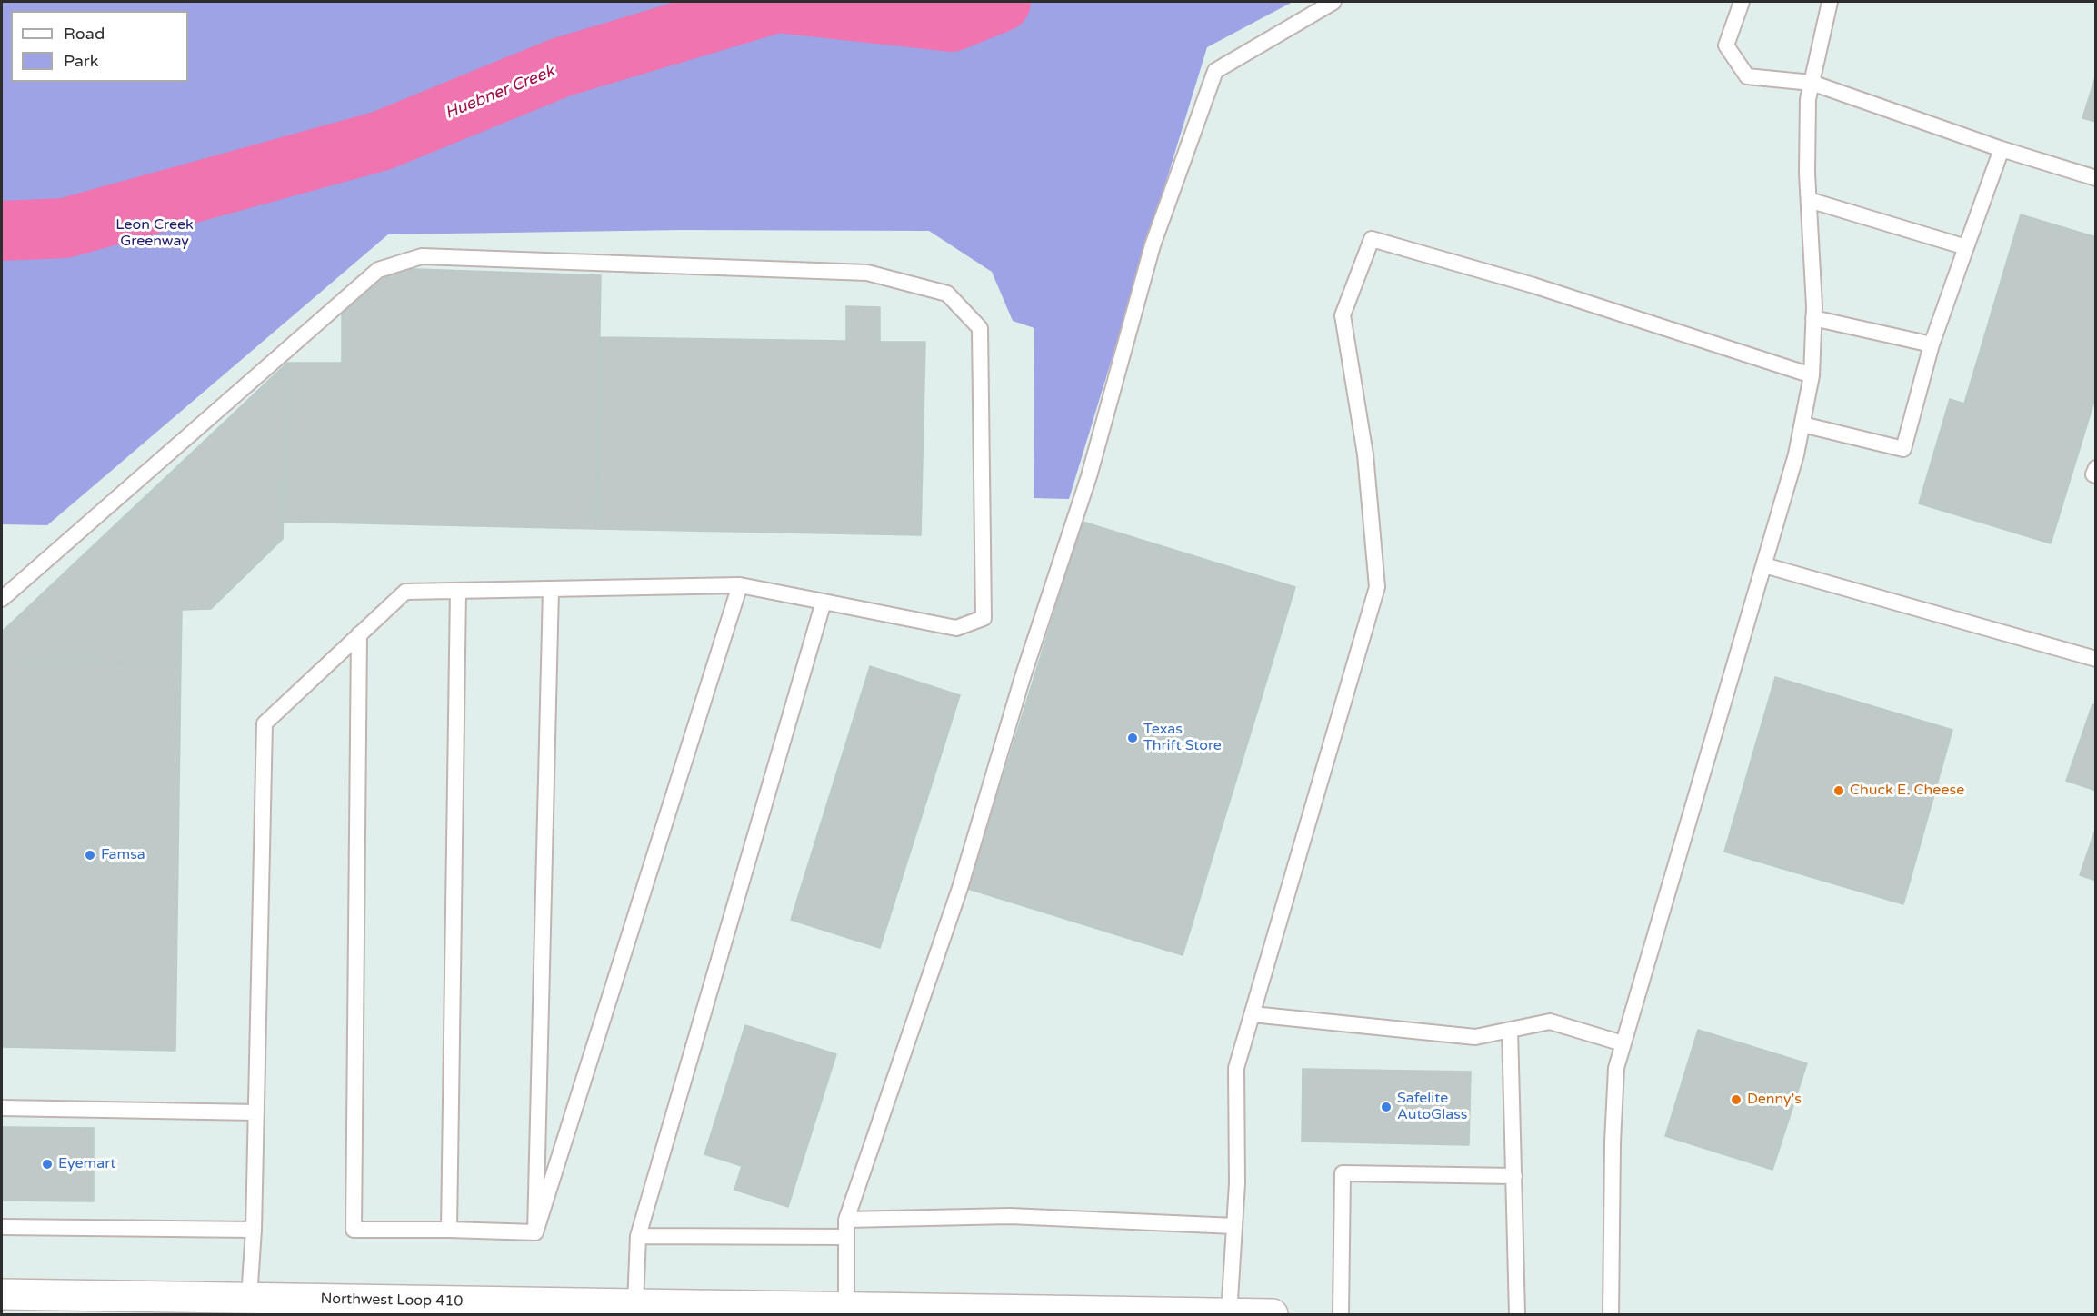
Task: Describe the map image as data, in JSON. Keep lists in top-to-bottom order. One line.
{"streets":{"main road":["Northwest Loop 410"]},"water":["Huebner Creek"],"parks":["Leon Creek Greenway"],"places":["Texas Thrift Store","Chuck E. Cheese","Famsa","Denny's","Safelite AutoGlass","Eyemart"],"legend":["Road","Park"]}
